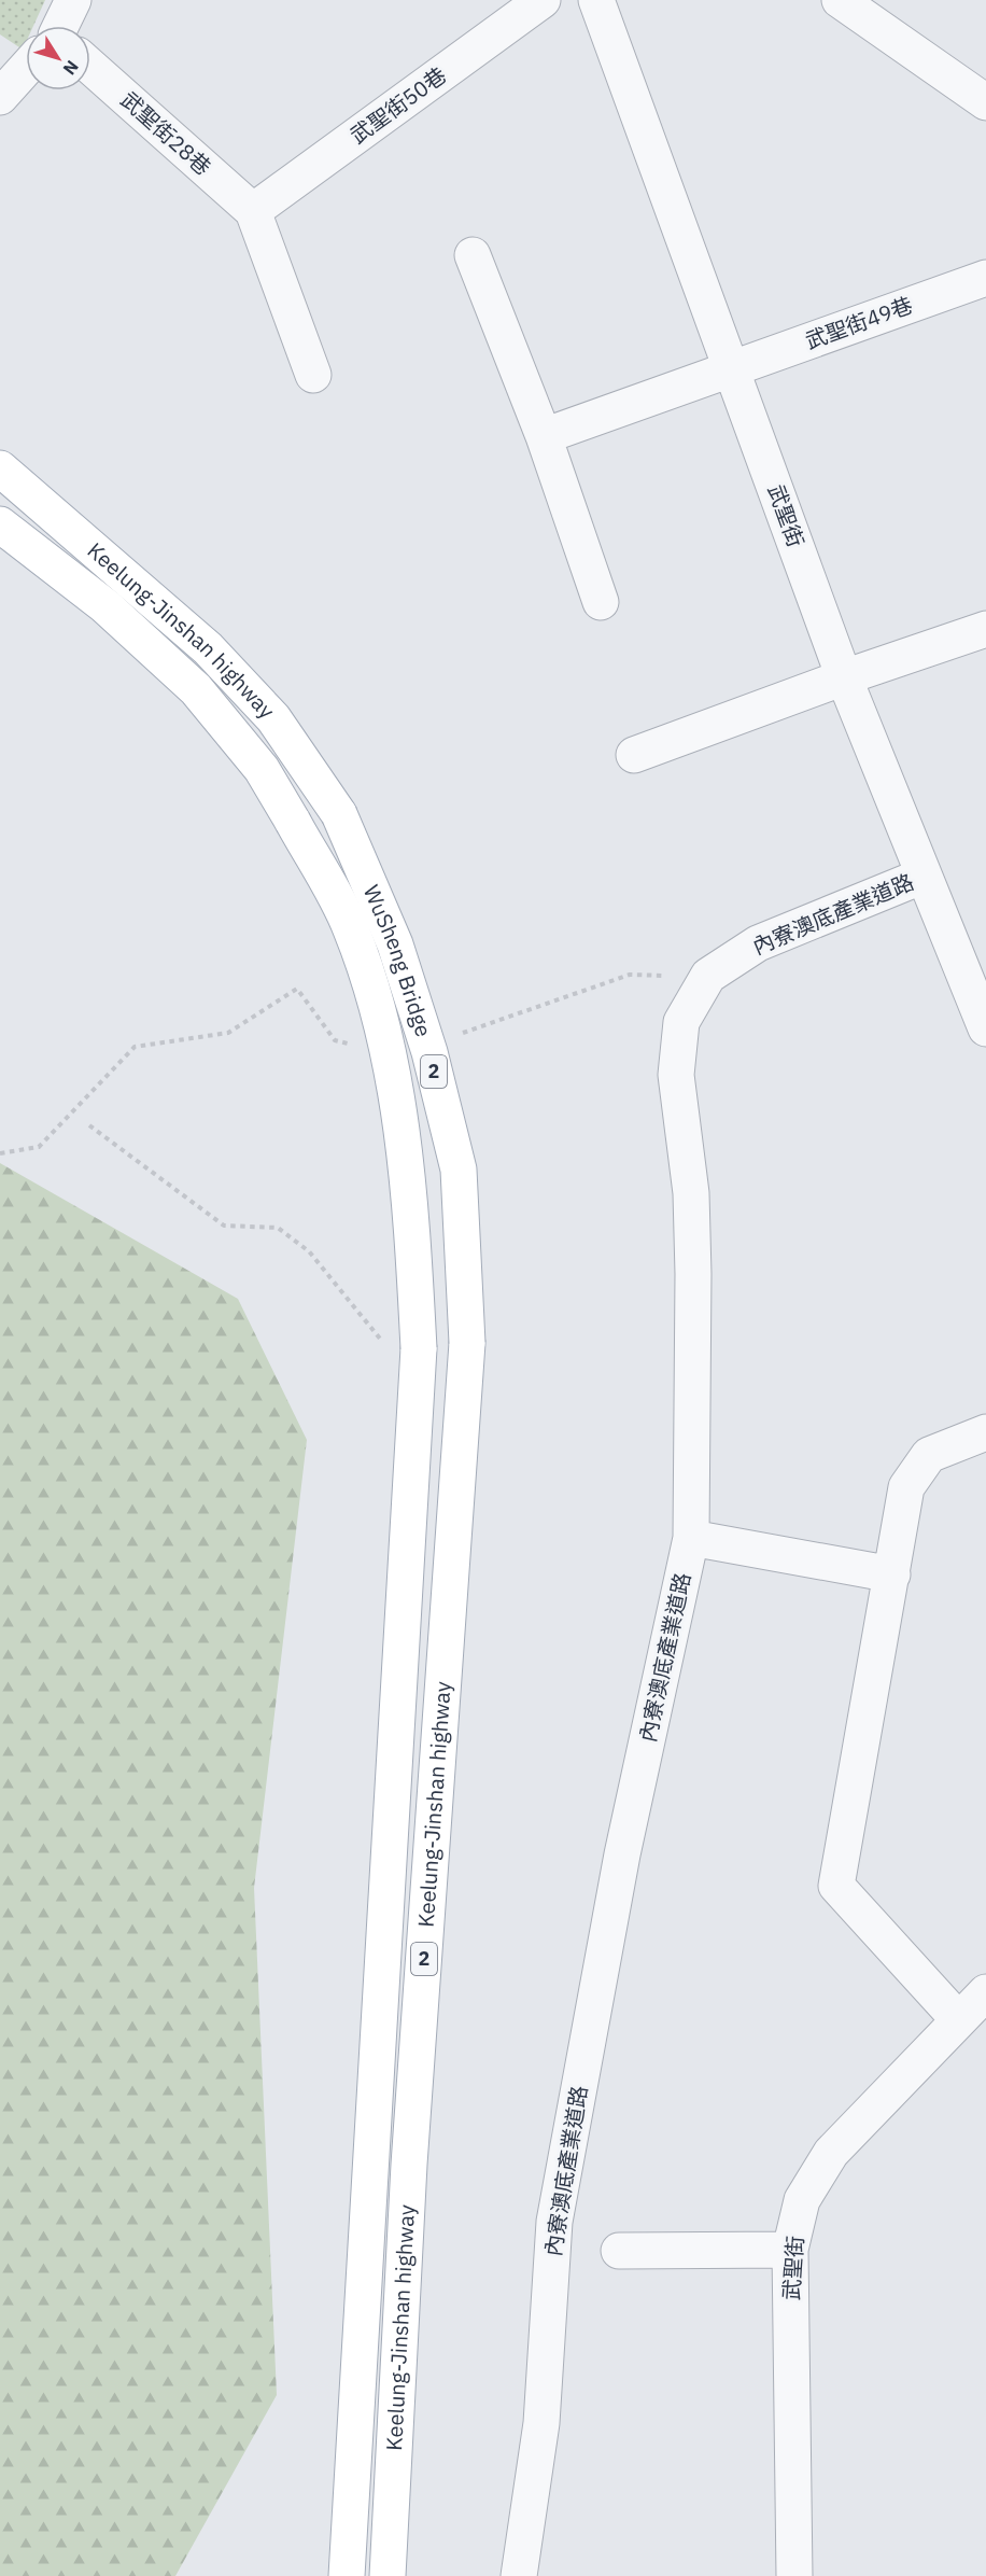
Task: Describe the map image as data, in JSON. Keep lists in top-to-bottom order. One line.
{"streets":{"main road":["Keelung-Jinshan highway","WuSheng Bridge","2"],"street":["武聖街50巷","武聖街28巷","武聖街49巷","武聖街","內寮澳底產業道路"]},"crossings":[["武聖街50巷","武聖街28巷"],["武聖街49巷","武聖街"],["武聖街","內寮澳底產業道路"],["Keelung-Jinshan highway","WuSheng Bridge"]],"north":"bottom right"}
